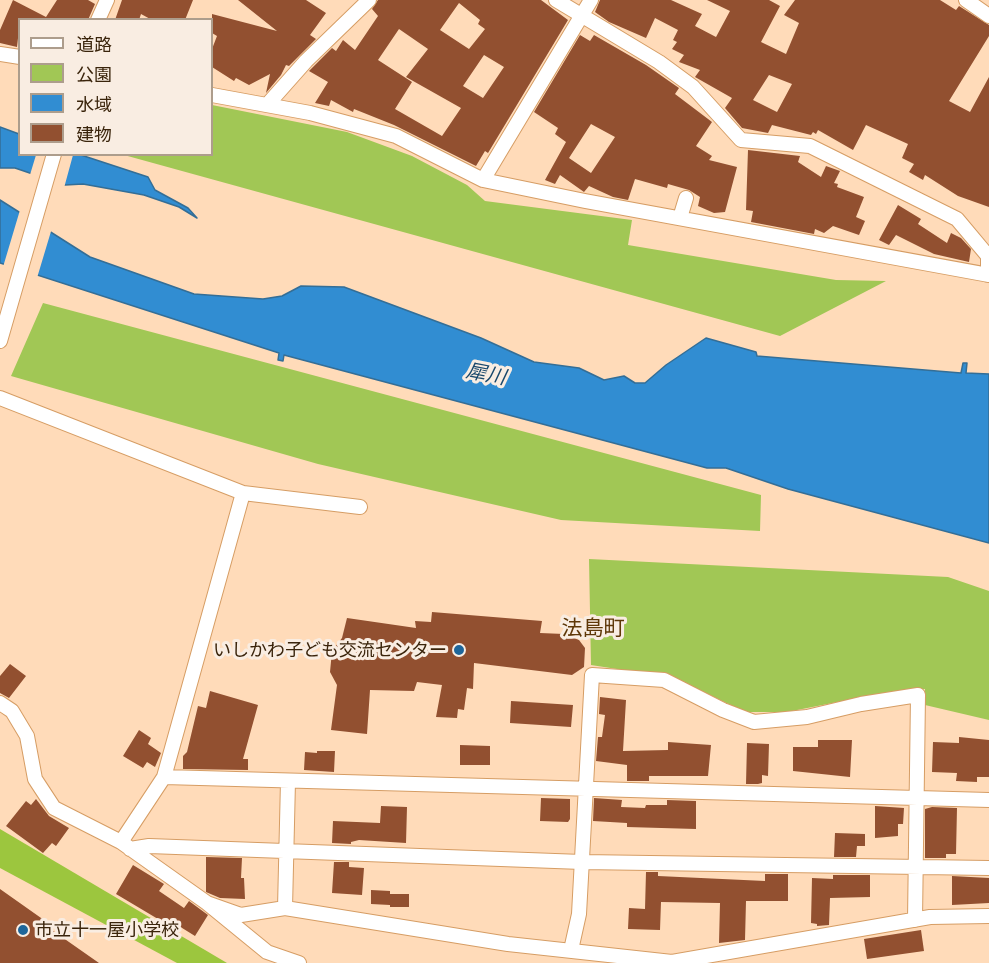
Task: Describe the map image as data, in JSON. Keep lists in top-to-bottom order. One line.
{"districts":["法島町"],"water":["犀川"],"places":["いしかわ子ども交流センター","市立十一屋小学校"],"legend":["道路","公園","水域","建物"]}
